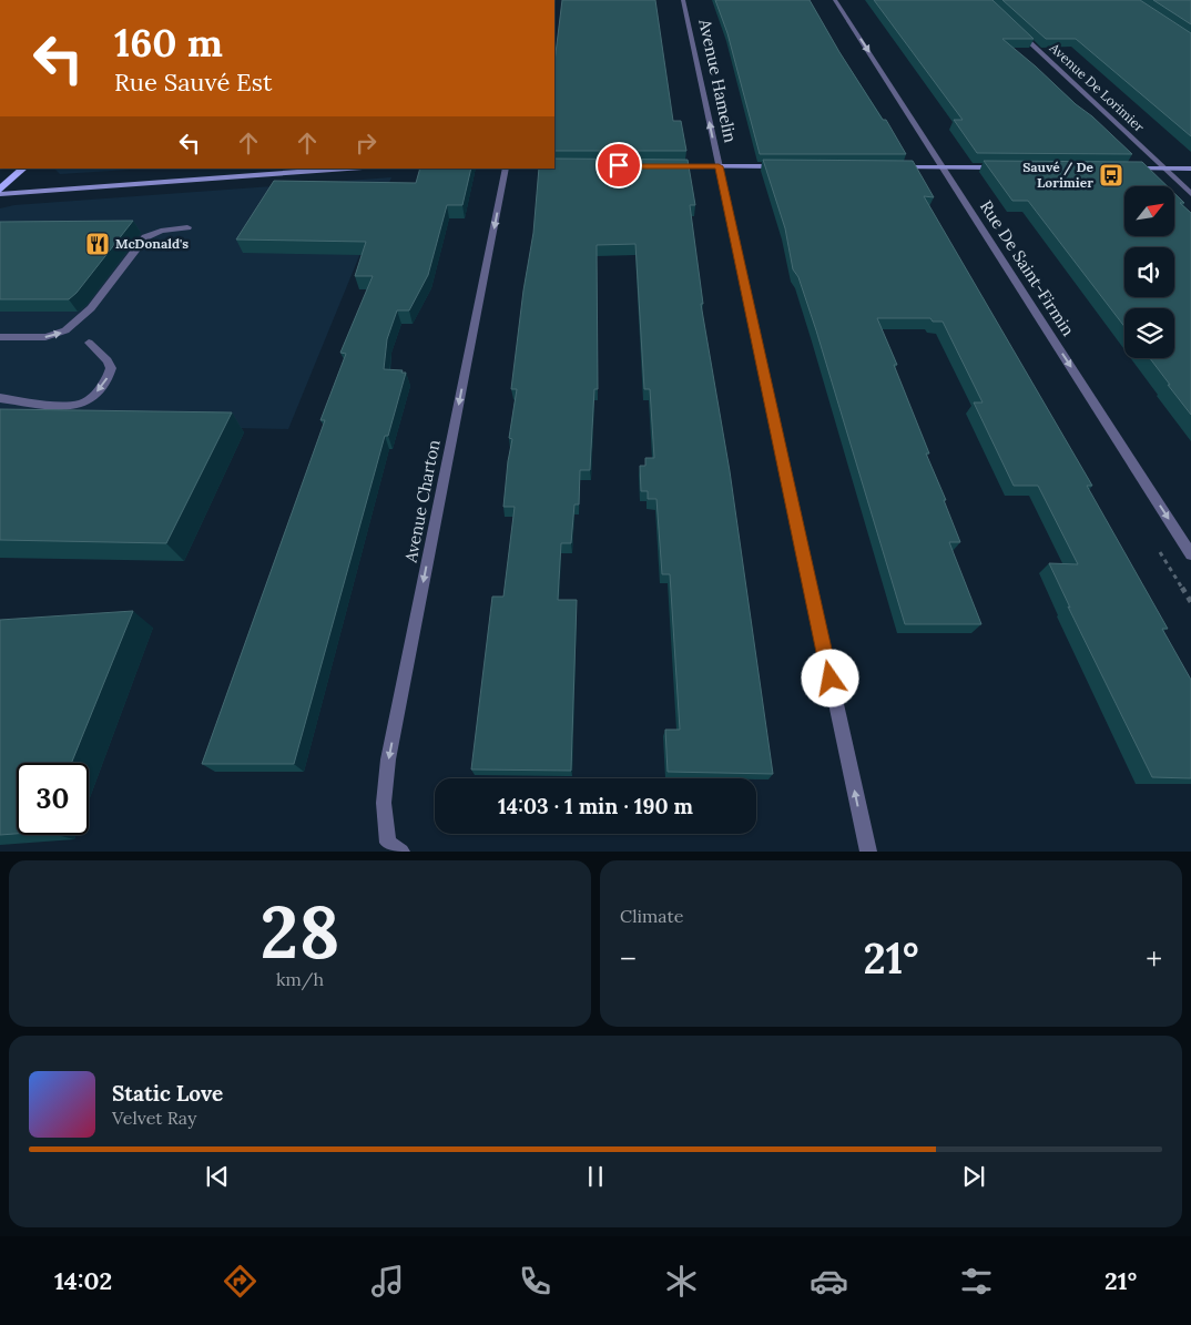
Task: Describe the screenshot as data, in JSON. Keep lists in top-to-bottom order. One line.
{"streets":{"street":["Avenue Hamelin","Avenue De Lorimier","Rue De Saint-Firmin","Avenue Charton"]},"one_way":["Avenue Hamelin","Rue De Saint-Firmin","Avenue Charton"],"places":{"bus stop":["Sauvé / De Lorimier"],"restaurant":["McDonald's"]},"north":"top right","page":{"turn":["160 m","Rue Sauvé Est"],"limit":"30","trip":"14:03 · 1 min · 190 m","tile":[["28","km/h"],"Climate"],"heat":["−","21°","+"],"song":["Static Love","Velvet Ray"],"tabs":["14:02","21°"]}}
